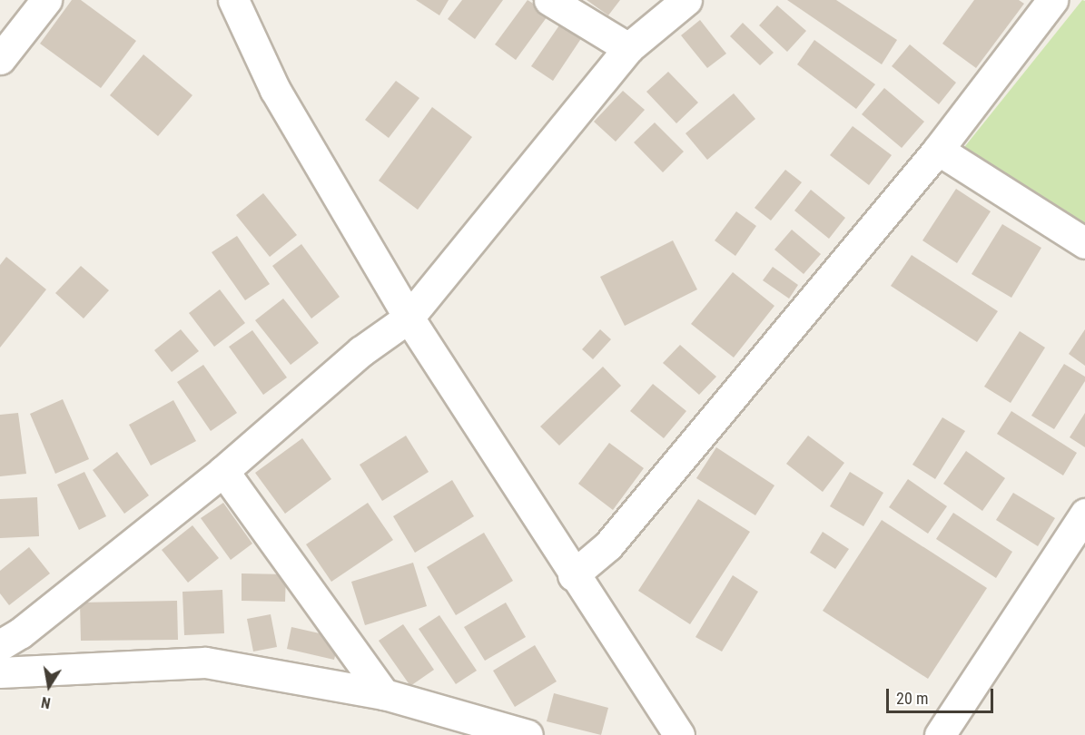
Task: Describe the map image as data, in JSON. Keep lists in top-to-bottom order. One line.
{"scale_bar":"20 m","north":"bottom"}
